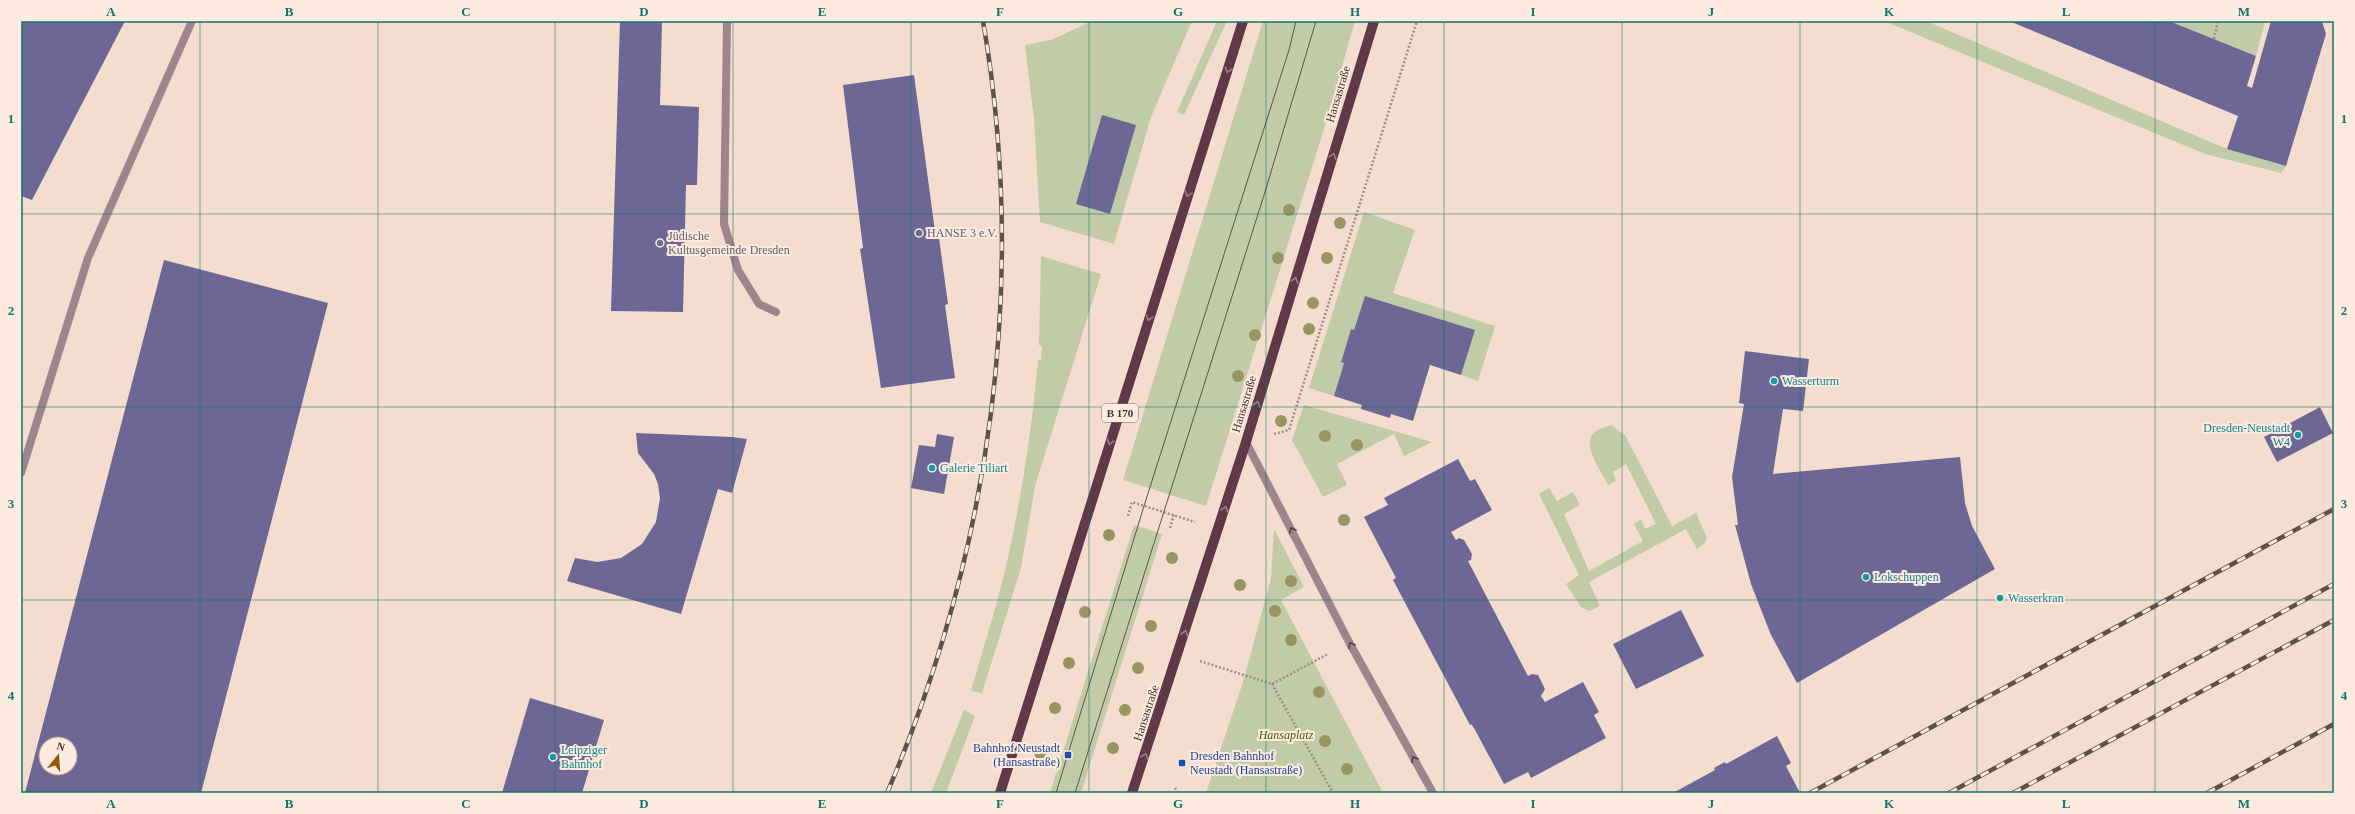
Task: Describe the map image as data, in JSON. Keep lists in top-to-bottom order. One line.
{"streets":{"main road":["Hansastraße","B 170"]},"one_way":["Hansastraße"],"parks":["Hansaplatz"],"places":{"other":["HANSE 3 e.V.","Jüdische Kultusgemeinde Dresden","Wasserturm","Dresden-Neustadt W4","Galerie Tiliart","Lokschuppen","Wasserkran","Leipziger Bahnhof"],"transit":["Bahnhof Neustadt (Hansastraße)","Dresden Bahnhof Neustadt (Hansastraße)"]},"north":"top","grid":{"columns":["A","B","C","D","E","F","G","H","I","J","K","L","M"],"rows":["1","2","3","4"]}}
